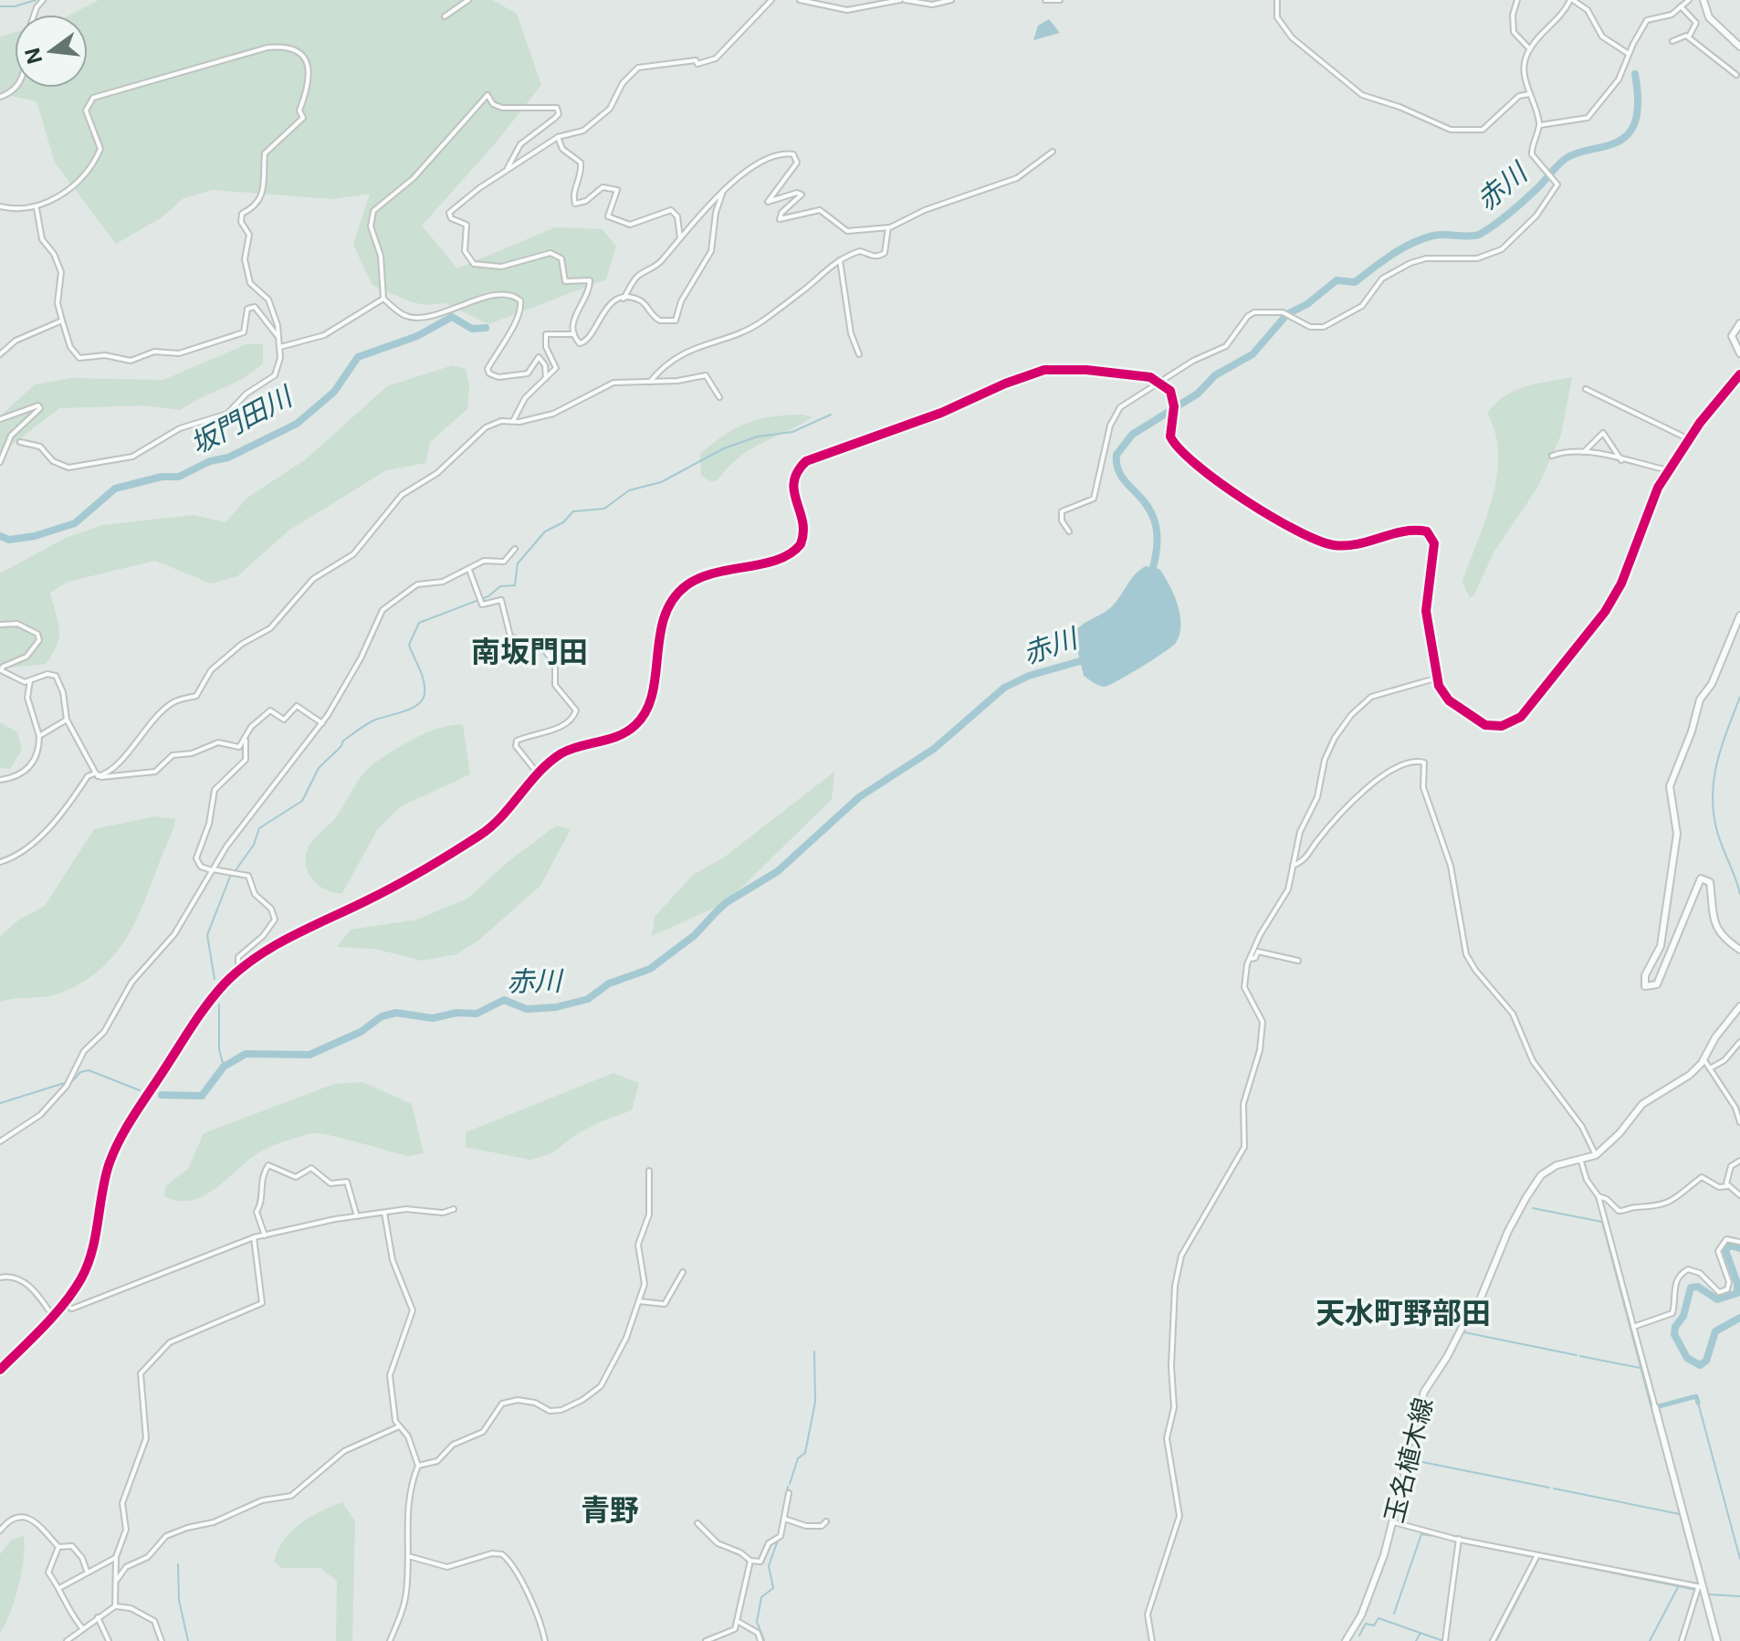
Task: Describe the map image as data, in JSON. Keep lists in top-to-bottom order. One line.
{"streets":{"street":["玉名植木線"]},"districts":["南坂門田","天水町野部田","青野"],"water":["赤川","坂門田川"],"north":"left"}
